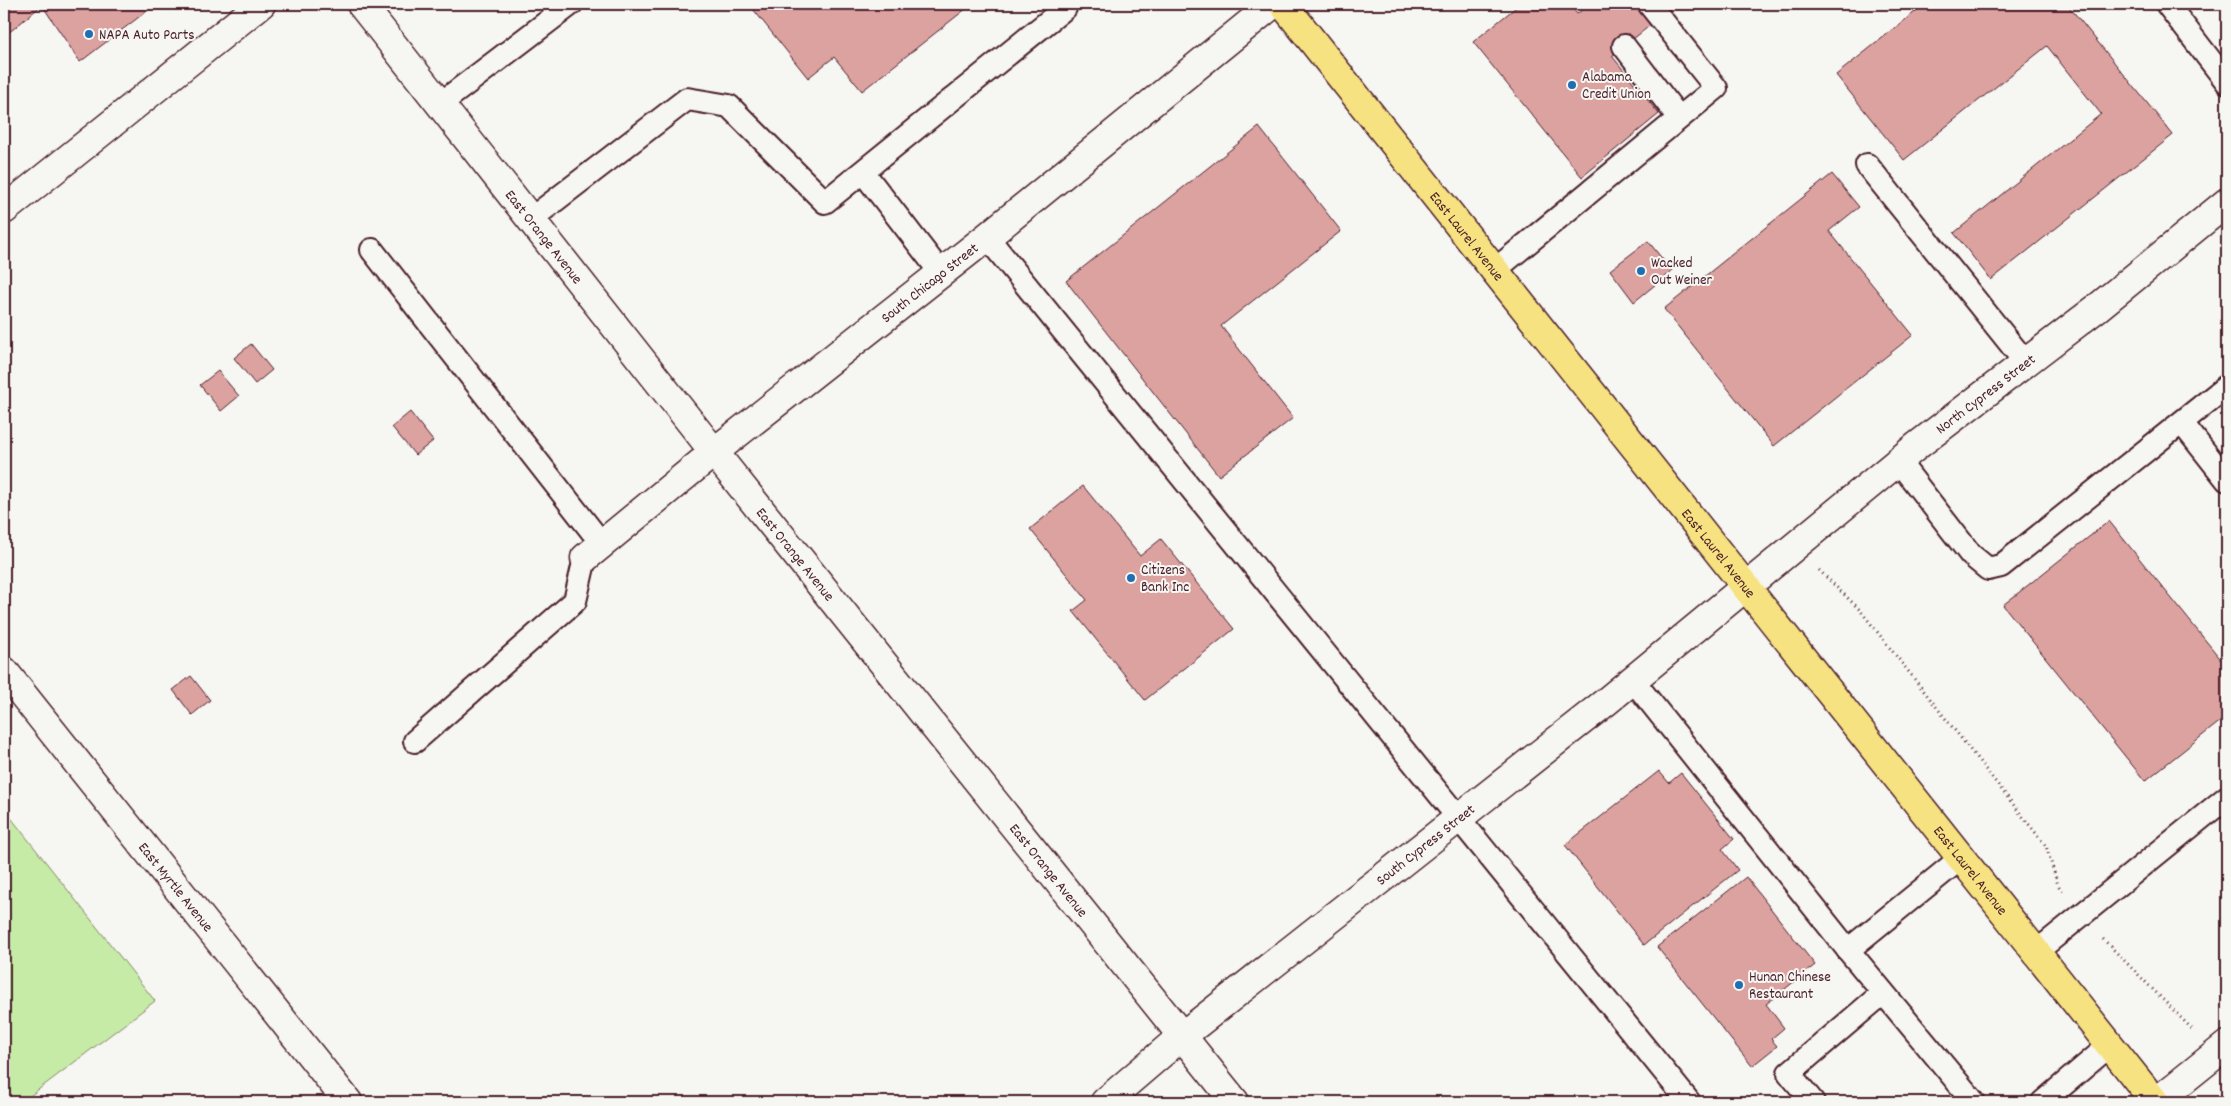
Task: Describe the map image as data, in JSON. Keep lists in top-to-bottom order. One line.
{"streets":{"main road":["East Laurel Avenue"],"street":["East Orange Avenue","South Chicago Street","North Cypress Street","South Cypress Street","East Myrtle Avenue"]},"crossings":[["East Laurel Avenue","North Cypress Street"],["East Laurel Avenue","South Cypress Street"],["East Orange Avenue","South Chicago Street"],["East Orange Avenue","South Cypress Street"],["North Cypress Street","South Cypress Street"]],"places":["NAPA Auto Parts","Alabama Credit Union","Wacked Out Weiner","Citizens Bank Inc","Hunan Chinese Restaurant"]}
